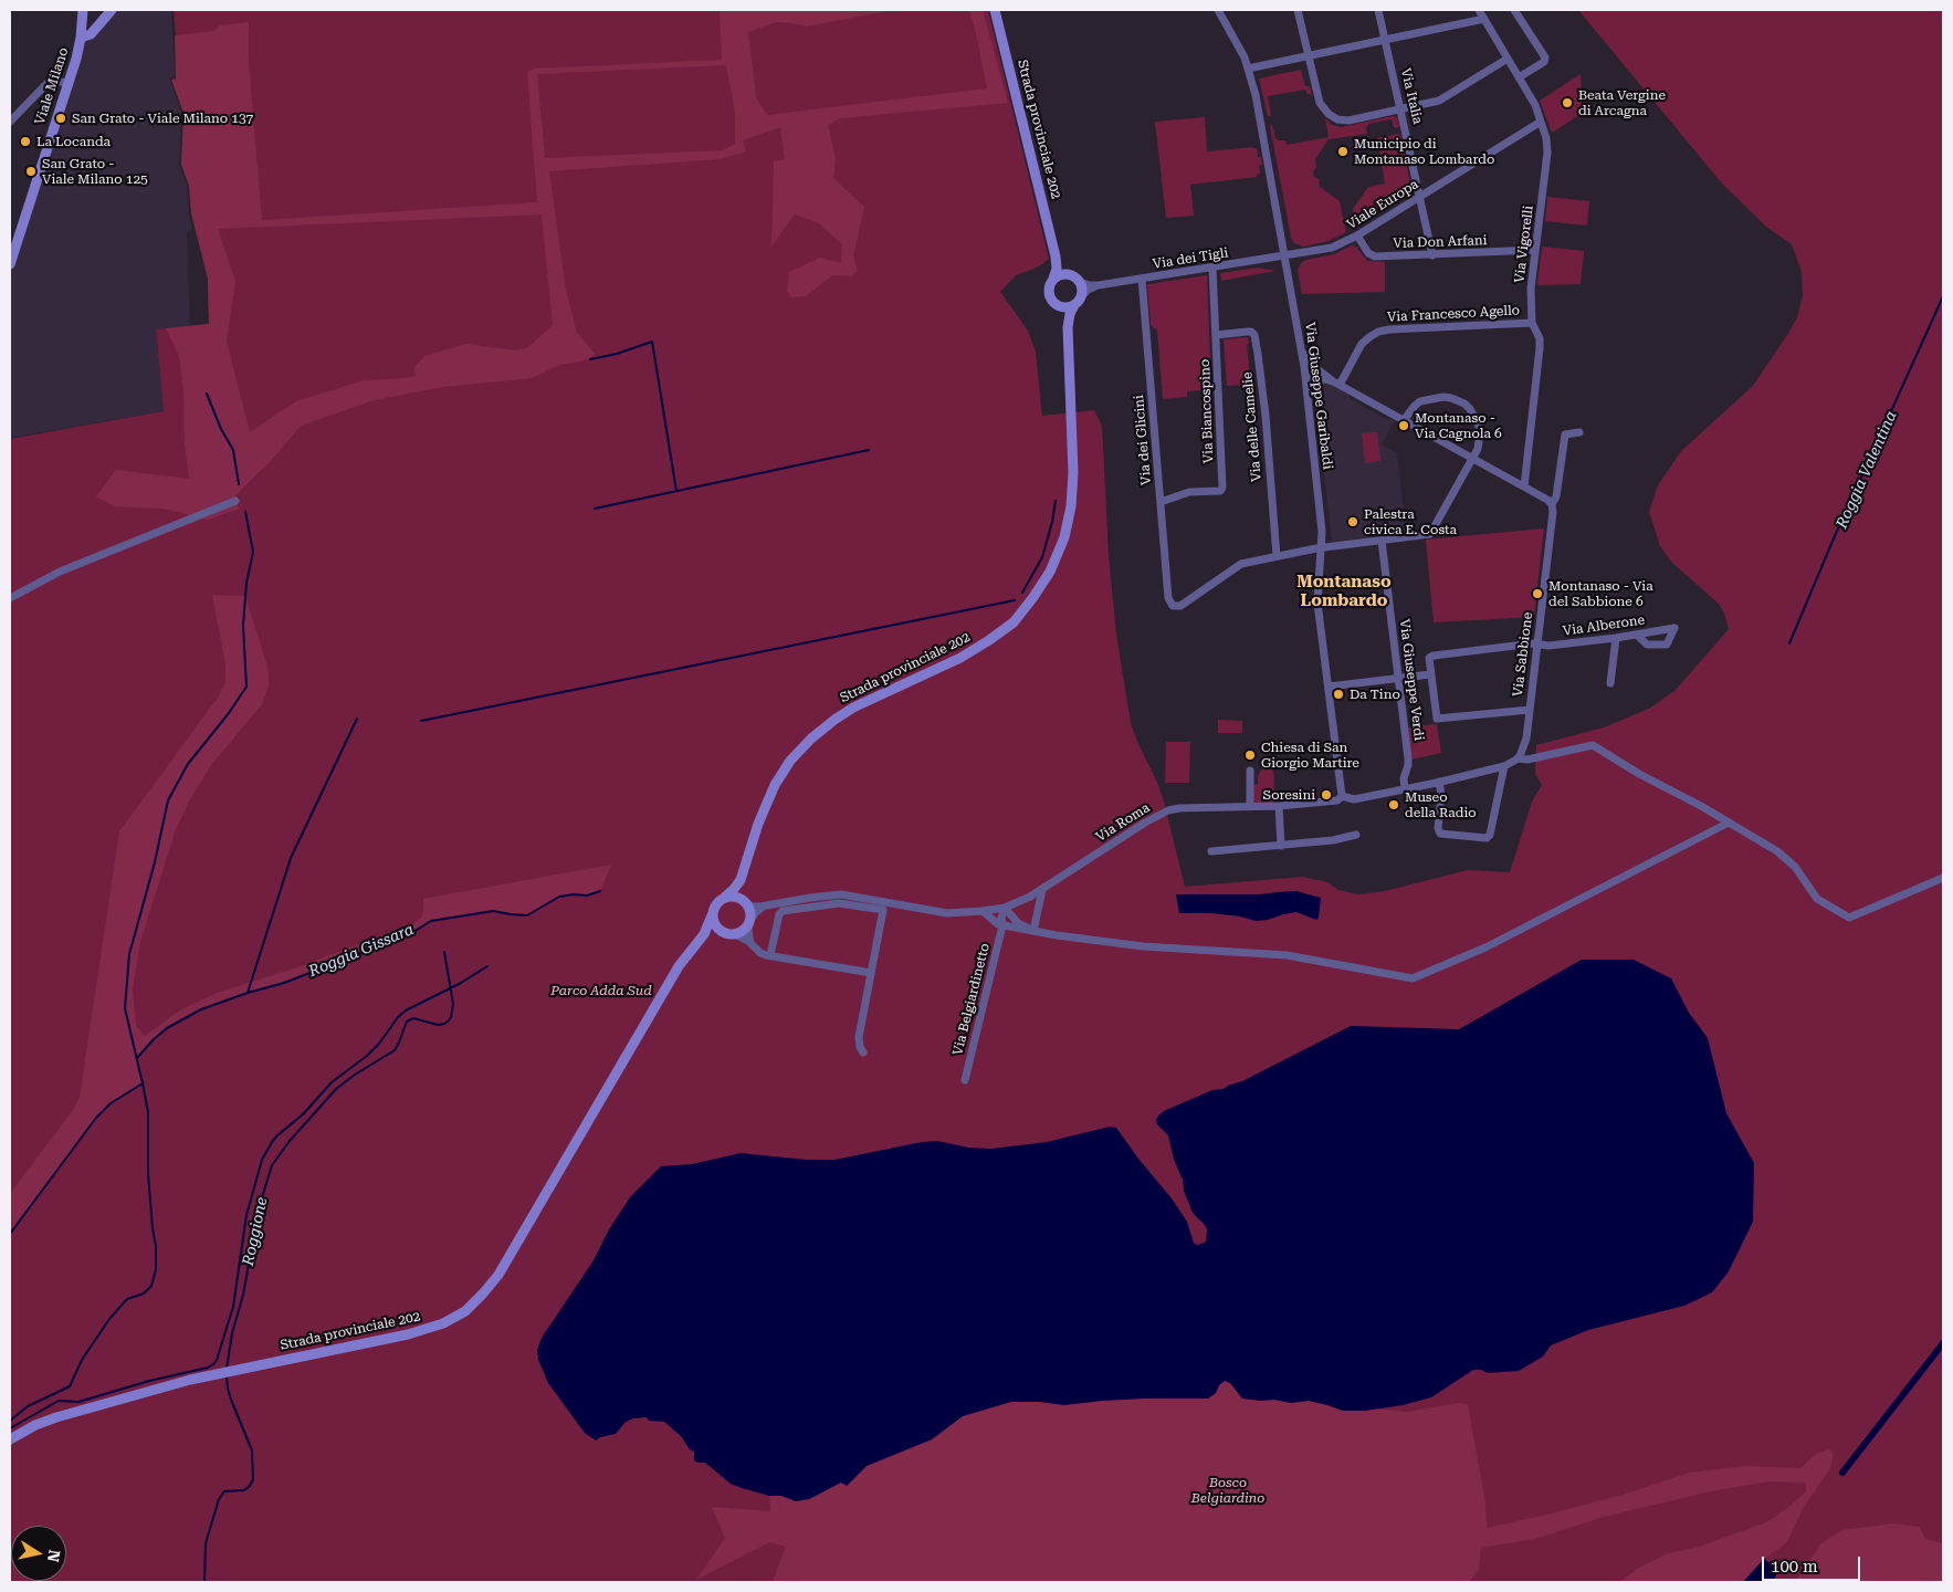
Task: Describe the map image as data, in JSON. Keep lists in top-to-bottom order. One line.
{"streets":{"street":["Viale Milano","Via Italia","Strada provinciale 202","Viale Europa","Via Don Arfani","Via Vigorelli","Via dei Tigli","Via Francesco Agello","Via Giuseppe Garibaldi","Via Biancospino","Via delle Camelie","Via dei Glicini","Via Alberone","Via Sabbione","Via Giuseppe Verdi","Via Roma","Via Belgiardinetto"]},"crossings":[["Via Italia","Viale Europa"],["Via Italia","Via Don Arfani"],["Strada provinciale 202","Via dei Tigli"],["Strada provinciale 202","Via Roma"],["Viale Europa","Via Don Arfani"],["Viale Europa","Via Vigorelli"],["Viale Europa","Via dei Tigli"],["Viale Europa","Via Giuseppe Garibaldi"],["Via Don Arfani","Via Vigorelli"],["Via Vigorelli","Via Francesco Agello"],["Via dei Tigli","Via Giuseppe Garibaldi"],["Via dei Tigli","Via Biancospino"],["Via dei Tigli","Via dei Glicini"],["Via Giuseppe Garibaldi","Via Roma"],["Via Biancospino","Via delle Camelie"],["Via Biancospino","Via dei Glicini"],["Via delle Camelie","Via dei Glicini"],["Via Alberone","Via Sabbione"],["Via Giuseppe Verdi","Via Roma"],["Via Roma","Via Belgiardinetto"]],"districts":["Montanaso Lombardo"],"water":["Roggia Valentina","Roggia Gissara","Roggione"],"parks":["Parco Adda Sud","Bosco Belgiardino"],"places":["Beata Vergine di Arcagna","San Grato - Viale Milano 137","La Locanda","Municipio di Montanaso Lombardo","San Grato - Viale Milano 125","Montanaso - Via Cagnola 6","Palestra civica E. Costa","Montanaso - Via del Sabbione 6","Da Tino","Chiesa di San Giorgio Martire","Soresini","Museo della Radio"],"scale_bar":"100 m","north":"right"}
